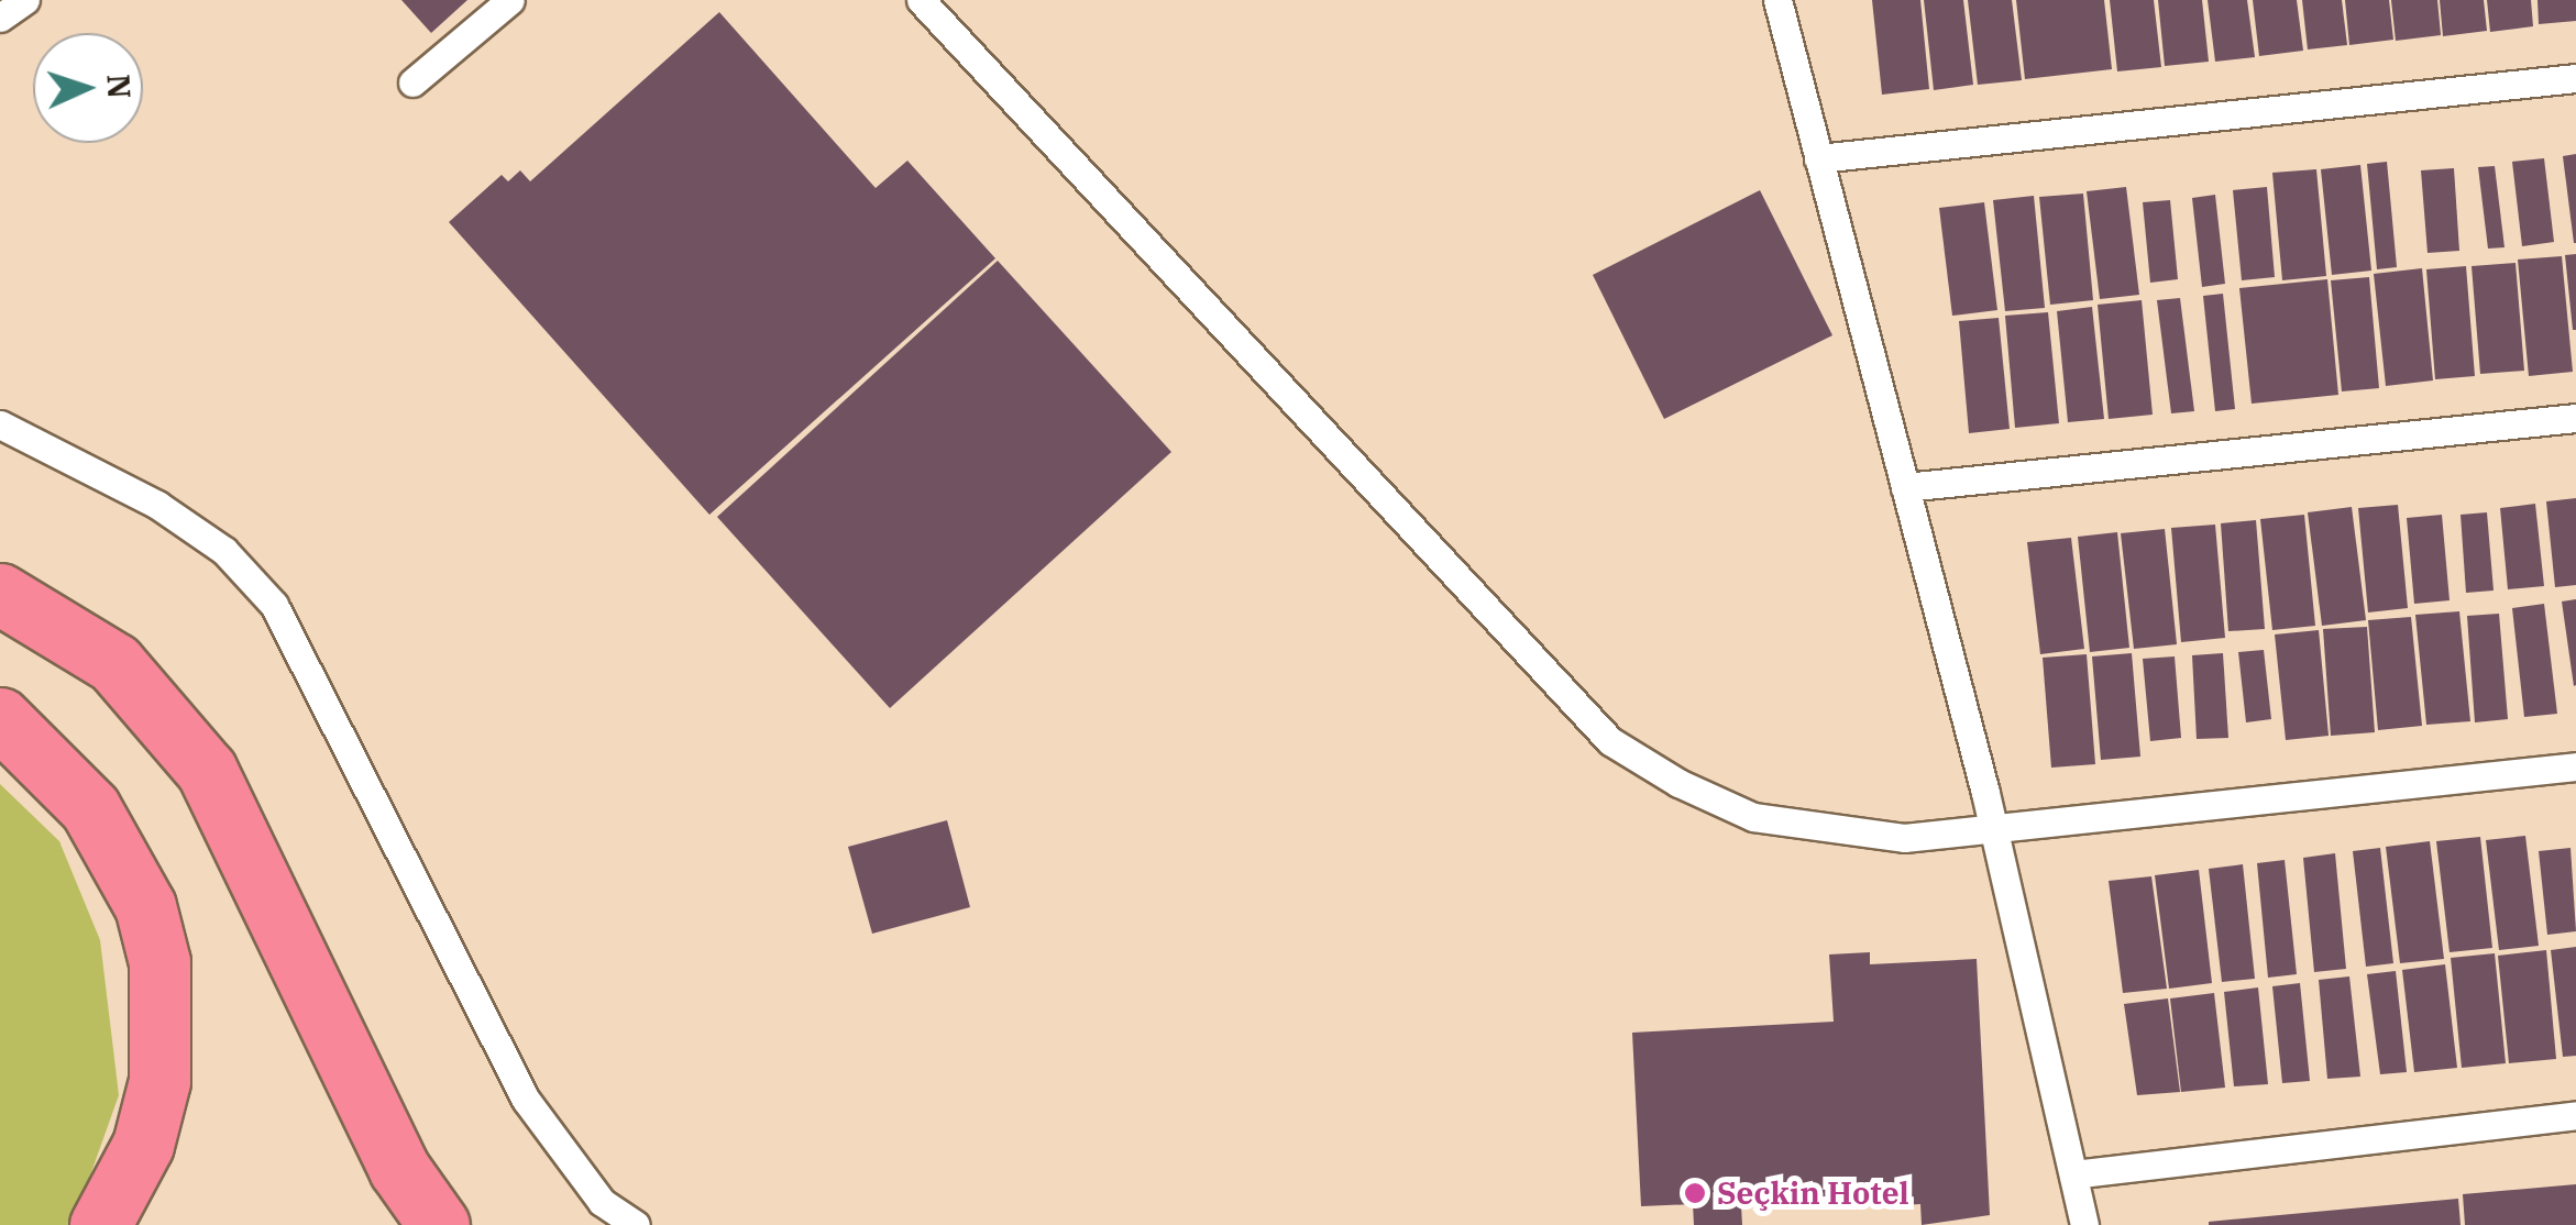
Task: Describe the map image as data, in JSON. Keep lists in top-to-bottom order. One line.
{"places":["Seçkin Hotel"],"north":"right"}
